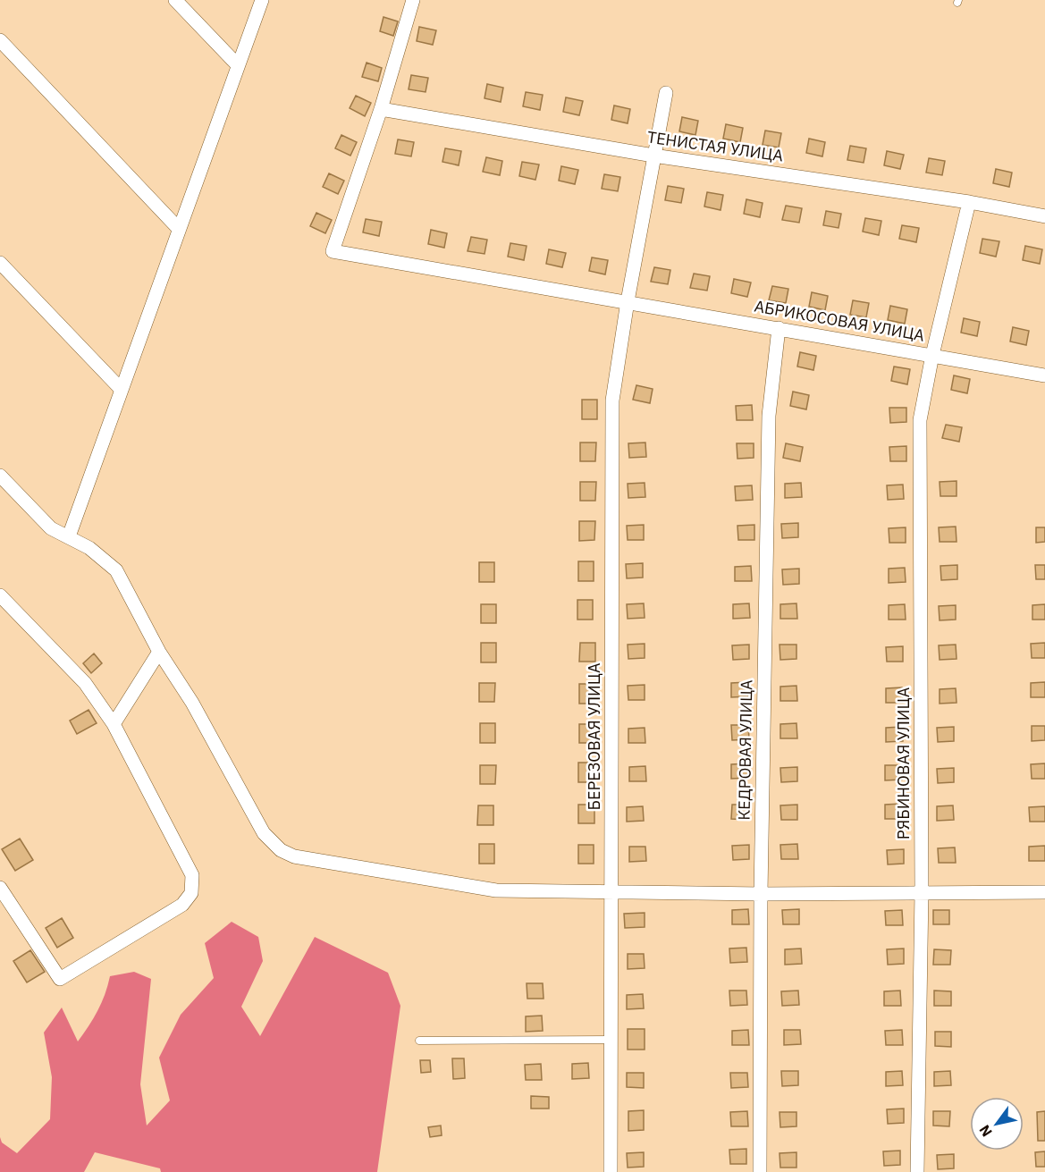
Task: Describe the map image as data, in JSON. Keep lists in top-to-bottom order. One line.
{"streets":{"street":["ТЕНИСТАЯ УЛИЦА","АБРИКОСОВАЯ УЛИЦА","БЕРЕЗОВАЯ УЛИЦА","КЕДРОВАЯ УЛИЦА","РЯБИНОВАЯ УЛИЦА"]},"crossings":[["ТЕНИСТАЯ УЛИЦА","АБРИКОСОВАЯ УЛИЦА"],["ТЕНИСТАЯ УЛИЦА","БЕРЕЗОВАЯ УЛИЦА"],["ТЕНИСТАЯ УЛИЦА","РЯБИНОВАЯ УЛИЦА"],["АБРИКОСОВАЯ УЛИЦА","БЕРЕЗОВАЯ УЛИЦА"],["АБРИКОСОВАЯ УЛИЦА","КЕДРОВАЯ УЛИЦА"],["АБРИКОСОВАЯ УЛИЦА","РЯБИНОВАЯ УЛИЦА"]],"north":"bottom left"}
